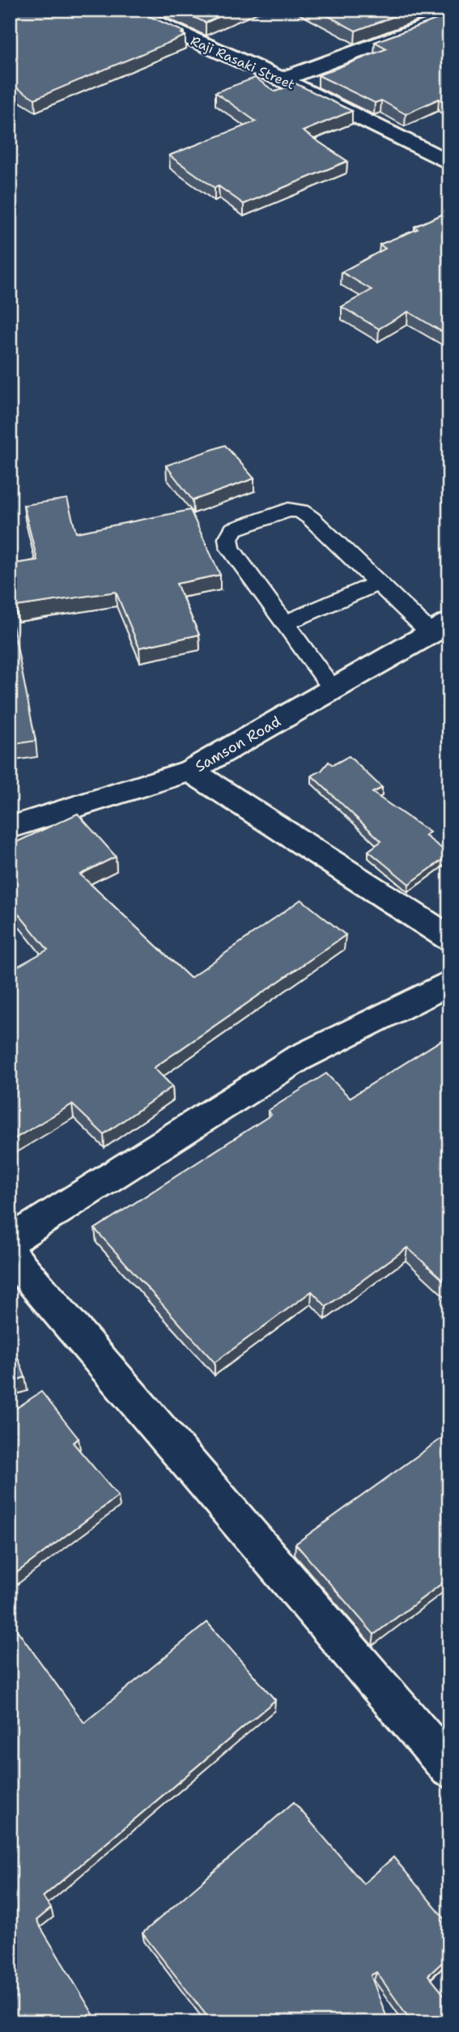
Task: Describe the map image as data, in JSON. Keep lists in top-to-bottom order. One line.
{"streets":{"street":["Raji Rasaki Street","Samson Road"]}}
